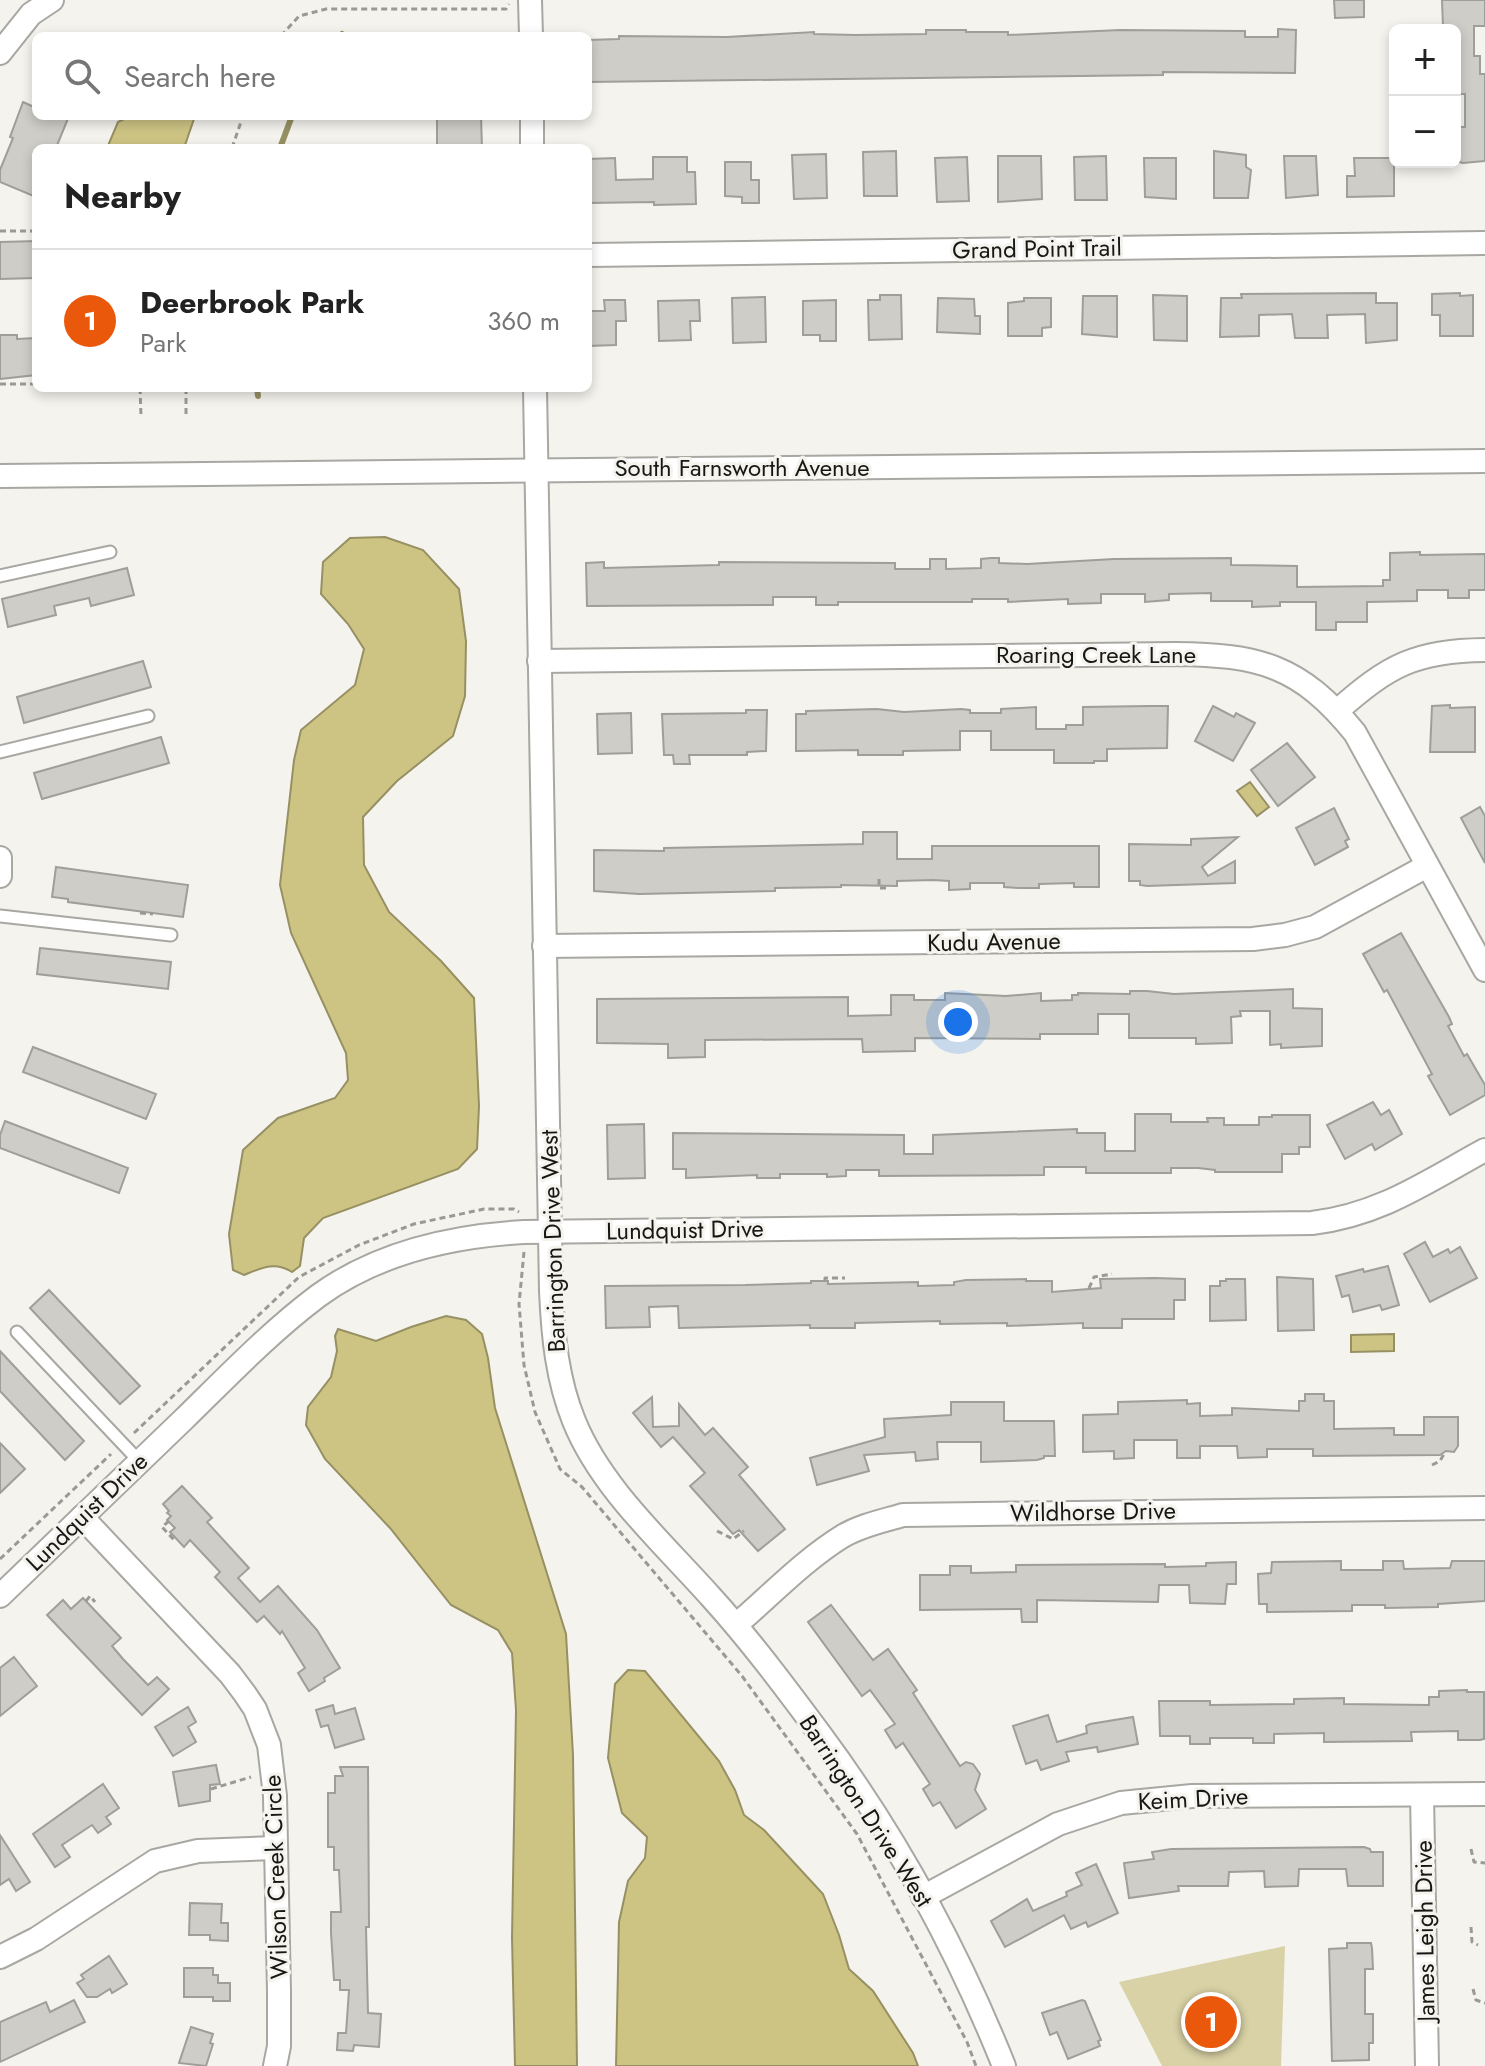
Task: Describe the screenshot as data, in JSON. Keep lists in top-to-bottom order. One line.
{"streets":{"street":["Grand Point Trail","South Farnsworth Avenue","Roaring Creek Lane","Kudu Avenue","Lundquist Drive","Barrington Drive West","Wildhorse Drive","Keim Drive","Wilson Creek Circle","James Leigh Drive"]},"crossings":[["South Farnsworth Avenue","Barrington Drive West"],["Roaring Creek Lane","Kudu Avenue"],["Roaring Creek Lane","Barrington Drive West"],["Kudu Avenue","Barrington Drive West"],["Lundquist Drive","Barrington Drive West"],["Lundquist Drive","Wilson Creek Circle"],["Barrington Drive West","Wildhorse Drive"],["Barrington Drive West","Keim Drive"],["Keim Drive","James Leigh Drive"]],"page":{"map_buttons":["+","−"],"search":"Search here","heading":"Nearby","list":[{"mark":"1","name":"Deerbrook Park","note":"Park","value":"360 m"}],"pins":"1"}}
